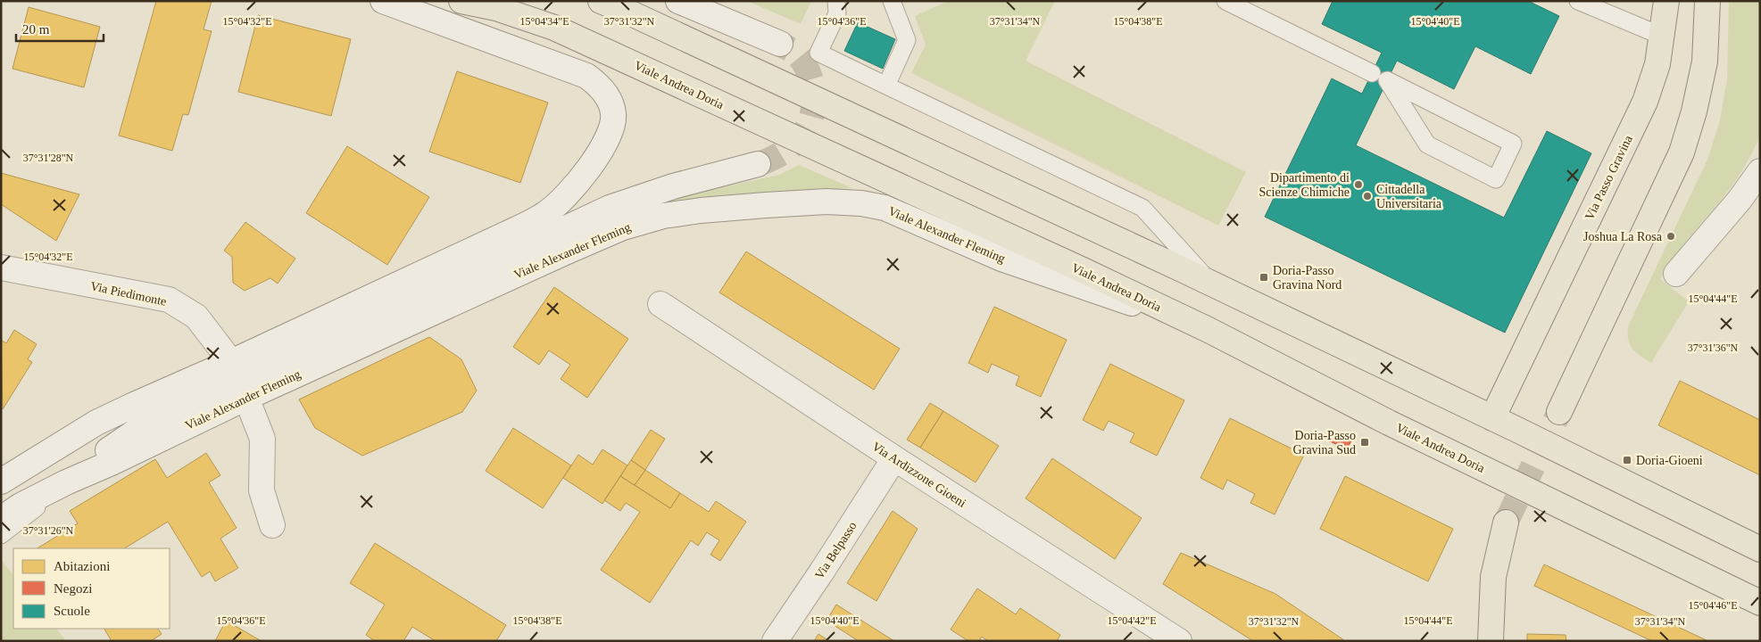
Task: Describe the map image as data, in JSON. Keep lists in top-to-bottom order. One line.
{"streets":{"main road":["Viale Andrea Doria","Via Passo Gravina","Viale Alexander Fleming","Via Piedimonte","Via Ardizzone Gioeni","Via Belpasso"]},"crossings":[["Viale Andrea Doria","Viale Alexander Fleming"],["Via Ardizzone Gioeni","Via Belpasso"]],"places":{"other":["Dipartimento di Scienze Chimiche","Cittadella Universitaria","Joshua La Rosa"],"transit":["Doria-Passo Gravina Nord","Doria-Passo Gravina Sud","Doria-Gioeni"]},"legend":["Abitazioni","Negozi","Scuole"],"scale_bar":"20 m","coordinates":["37°31'32\"N","37°31'34\"N","15°04'32\"E","15°04'34\"E","15°04'36\"E","15°04'38\"E","15°04'40\"E","37°31'28\"N","15°04'44\"E","37°31'36\"N","37°31'26\"N","15°04'46\"E","15°04'42\"E"]}
